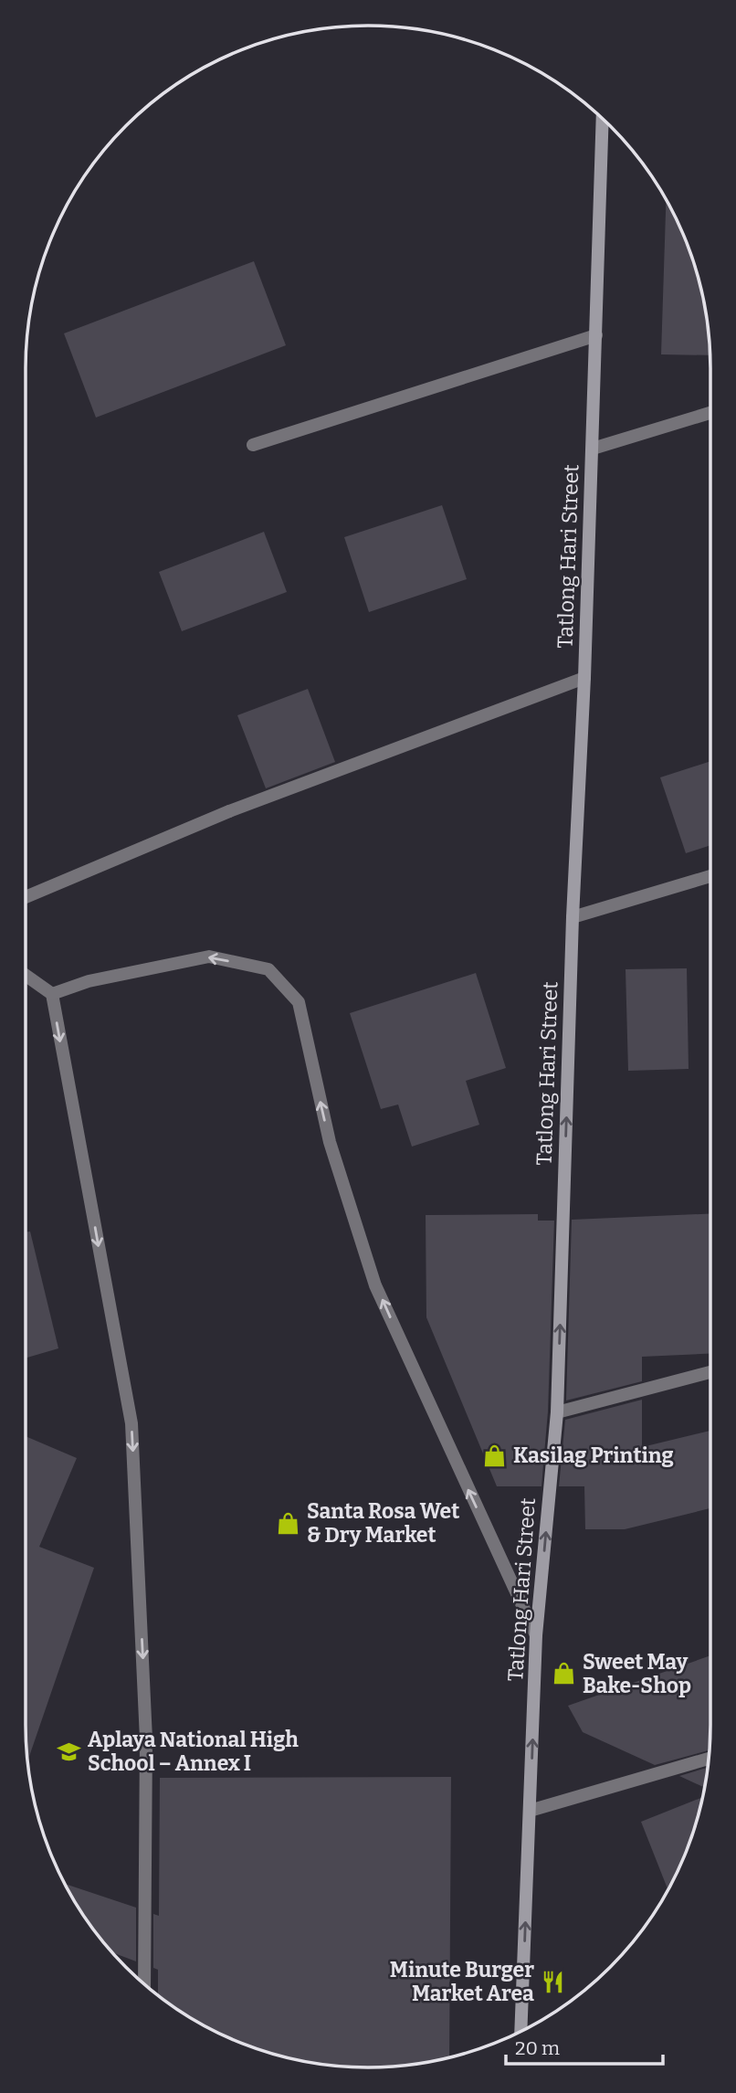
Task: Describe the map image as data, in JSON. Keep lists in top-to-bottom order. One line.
{"streets":{"street":["Tatlong Hari Street"]},"one_way":["Tatlong Hari Street"],"places":{"shop":["Kasilag Printing","Santa Rosa Wet & Dry Market","Sweet May Bake-Shop"],"school or university":["Aplaya National High School – Annex I"],"restaurant":["Minute Burger Market Area"]},"scale_bar":"20 m"}
